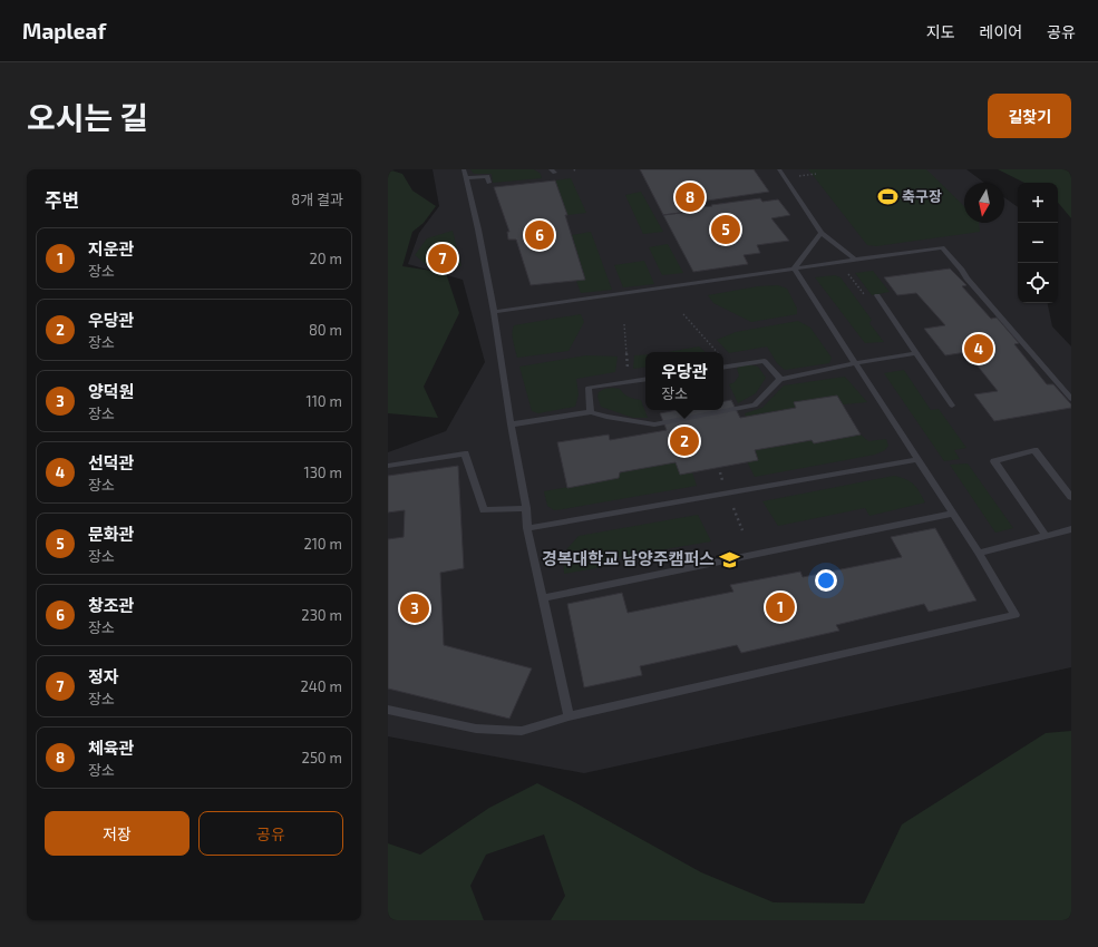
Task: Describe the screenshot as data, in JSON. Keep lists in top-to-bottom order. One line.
{"places":{"sports":["축구장"],"school or university":["경복대학교 남양주캠퍼스"]},"north":"bottom","page":{"header":"Mapleaf","nav":["지도","레이어","공유"],"title":"오시는 길","buttons":["길찾기",["저장","공유"]],"heading":["주변","8개 결과"],"pins":["8","5","6","7","4","2","1","3"],"map_buttons":["+","−"],"list":[{"mark":"1","name":"지운관","note":"장소","value":"20 m"},{"mark":"2","name":"우당관","note":"장소","value":"80 m"},{"mark":"3","name":"양덕원","note":"장소","value":"110 m"},{"mark":"4","name":"선덕관","note":"장소","value":"130 m"},{"mark":"5","name":"문화관","note":"장소","value":"210 m"},{"mark":"6","name":"창조관","note":"장소","value":"230 m"},{"mark":"7","name":"정자","note":"장소","value":"240 m"},{"mark":"8","name":"체육관","note":"장소","value":"250 m"}],"popup":["우당관","장소"]}}
